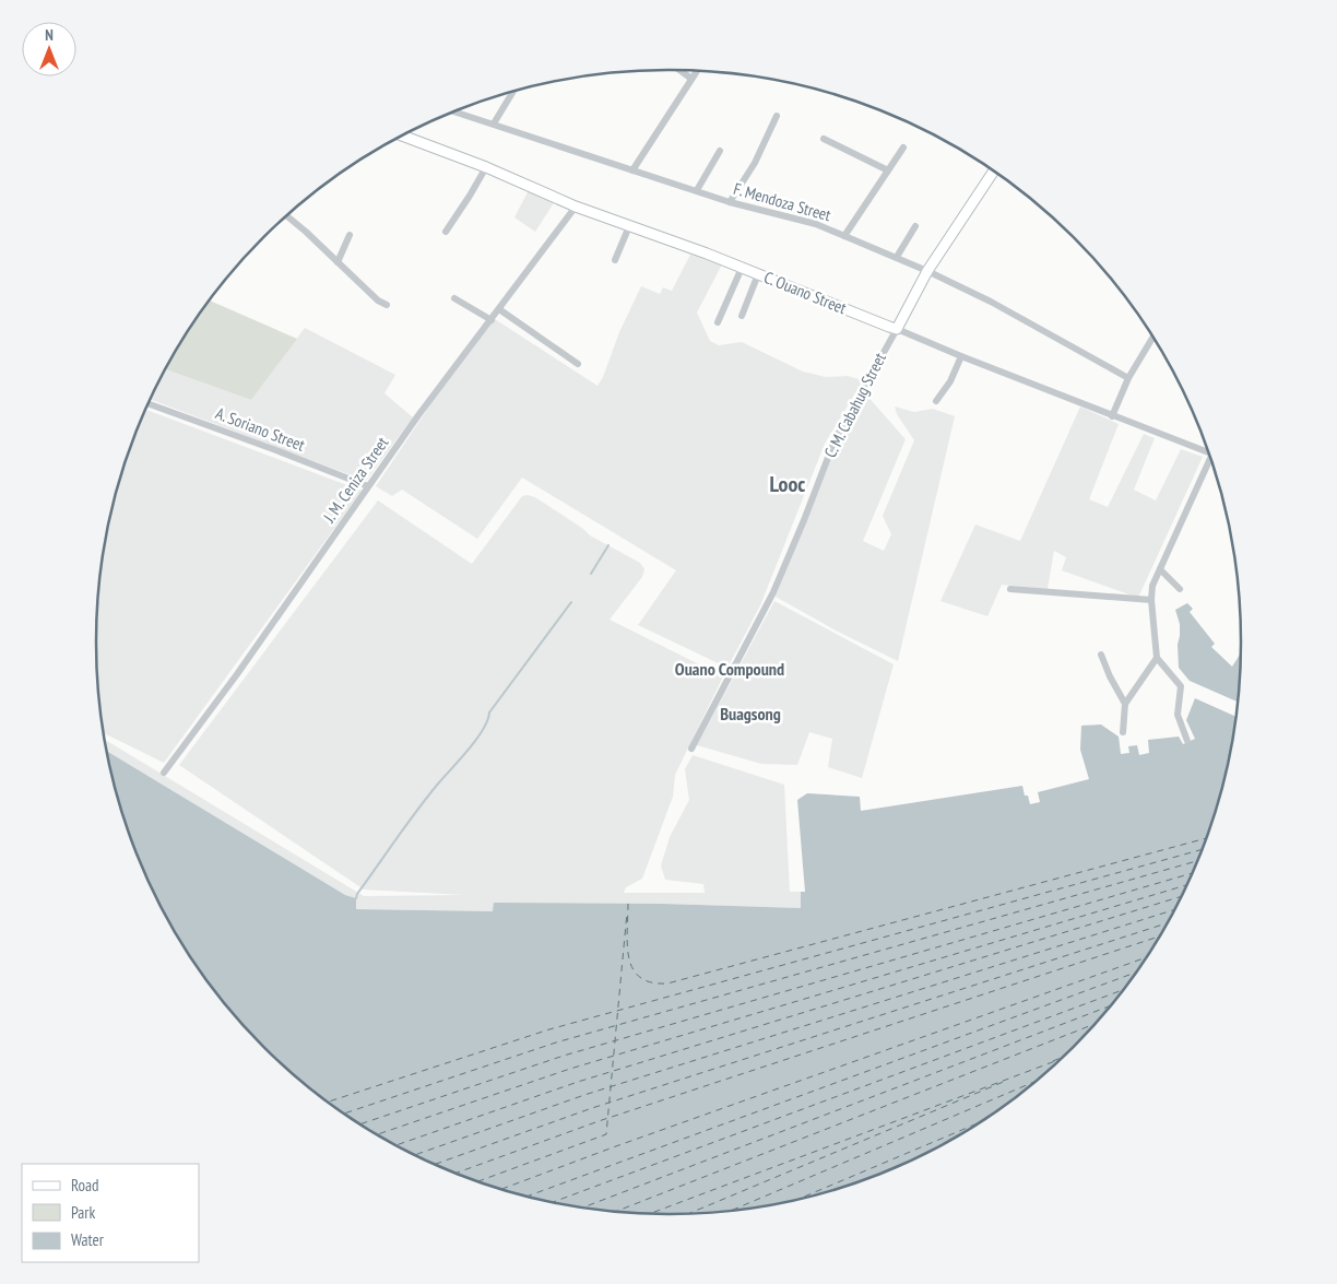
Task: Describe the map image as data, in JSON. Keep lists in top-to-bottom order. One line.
{"streets":{"street":["F. Mendoza Street","C. Ouano Street","C. M. Cabahug Street","A. Soriano Street","J. M. Ceniza Street"]},"crossings":[["F. Mendoza Street","C. M. Cabahug Street"],["C. Ouano Street","C. M. Cabahug Street"],["C. Ouano Street","J. M. Ceniza Street"],["A. Soriano Street","J. M. Ceniza Street"]],"districts":["Looc","Ouano Compound","Buagsong"],"legend":["Road","Park","Water"],"north":"top"}
